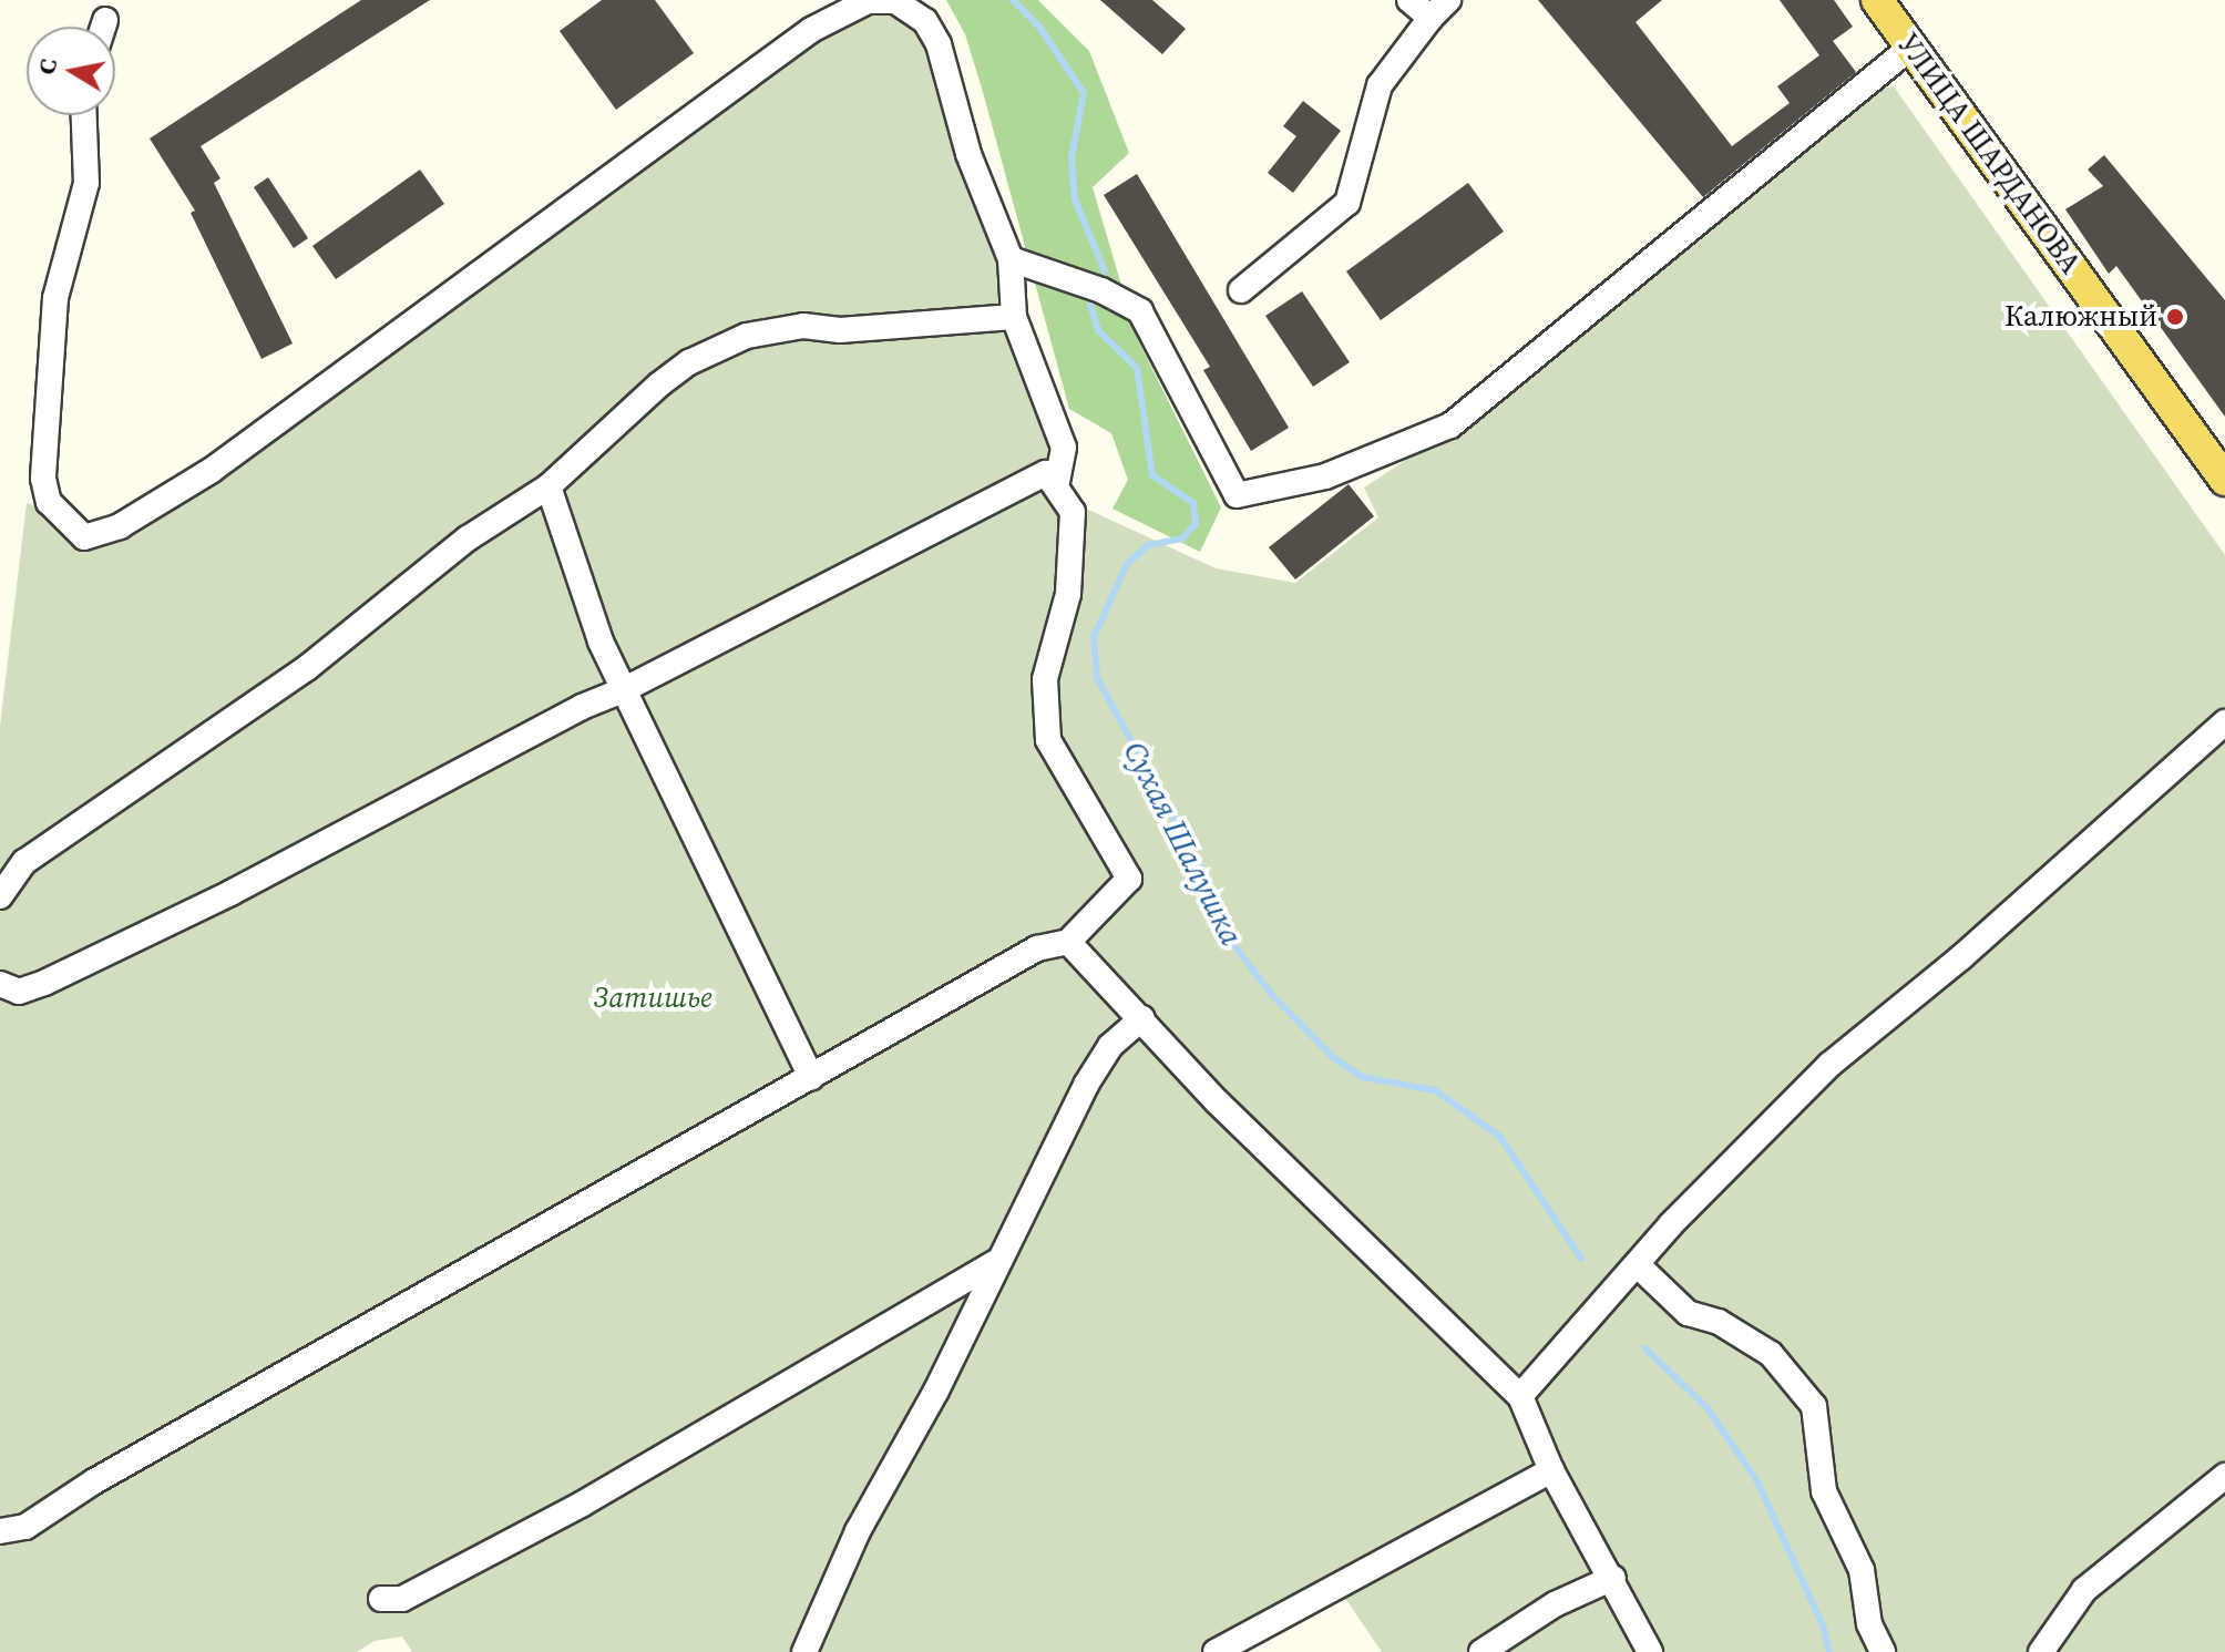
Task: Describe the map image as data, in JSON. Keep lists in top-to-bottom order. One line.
{"streets":{"main road":["УЛИЦА ШАРДАНОВА"]},"water":["Сухая Шалушка"],"parks":["Затишье"],"places":["Калюжный"],"north":"left"}
